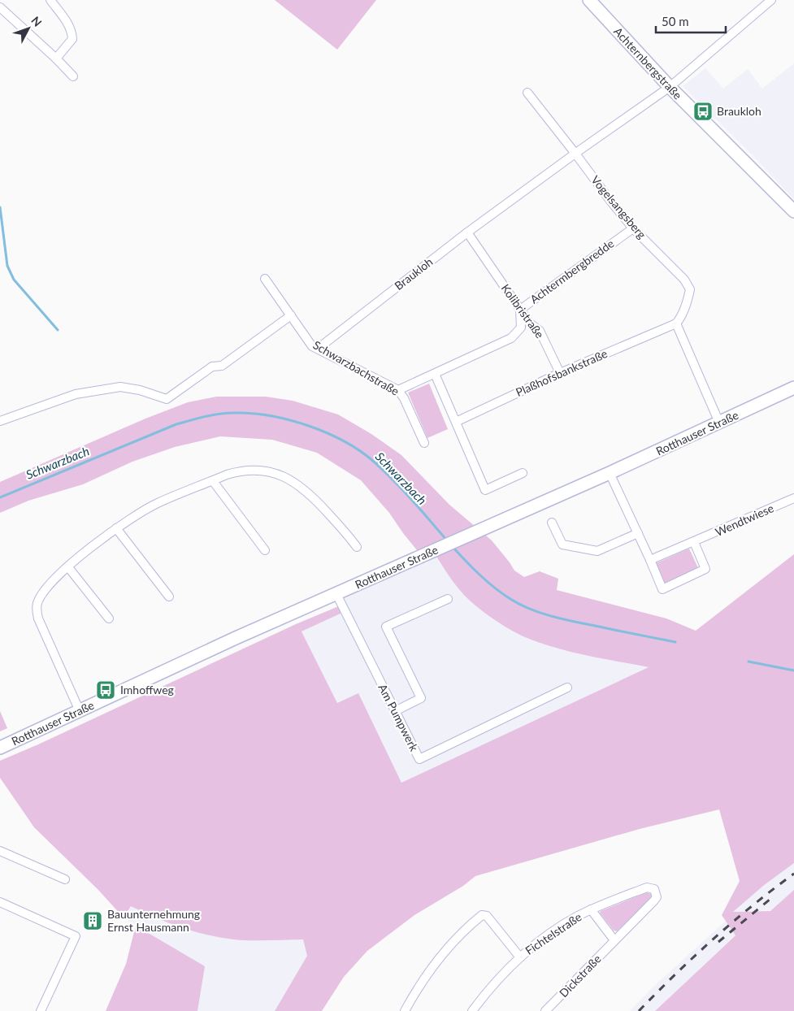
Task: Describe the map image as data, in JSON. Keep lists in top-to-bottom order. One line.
{"streets":{"main road":["Achternbergstraße","Rotthauser Straße"],"street":["Vogelsangsberg","Achtermbergbredde","Braukloh","Kolibristraße","Schwarzbachstraße","Plaßhofsbankstraße","Wendtwiese","Am Pumpwerk","Fichtelstraße","Dickstraße"]},"crossings":[["Achternbergstraße","Braukloh"],["Vogelsangsberg","Achtermbergbredde"],["Vogelsangsberg","Braukloh"],["Vogelsangsberg","Plaßhofsbankstraße"],["Achtermbergbredde","Kolibristraße"],["Achtermbergbredde","Schwarzbachstraße"],["Braukloh","Kolibristraße"],["Braukloh","Schwarzbachstraße"],["Kolibristraße","Plaßhofsbankstraße"],["Rotthauser Straße","Am Pumpwerk"],["Fichtelstraße","Dickstraße"]],"water":["Schwarzbach"],"places":{"bus stop":["Braukloh","Imhoffweg"],"building":["Bauunternehmung Ernst Hausmann"]},"scale_bar":"50 m","north":"top right"}
